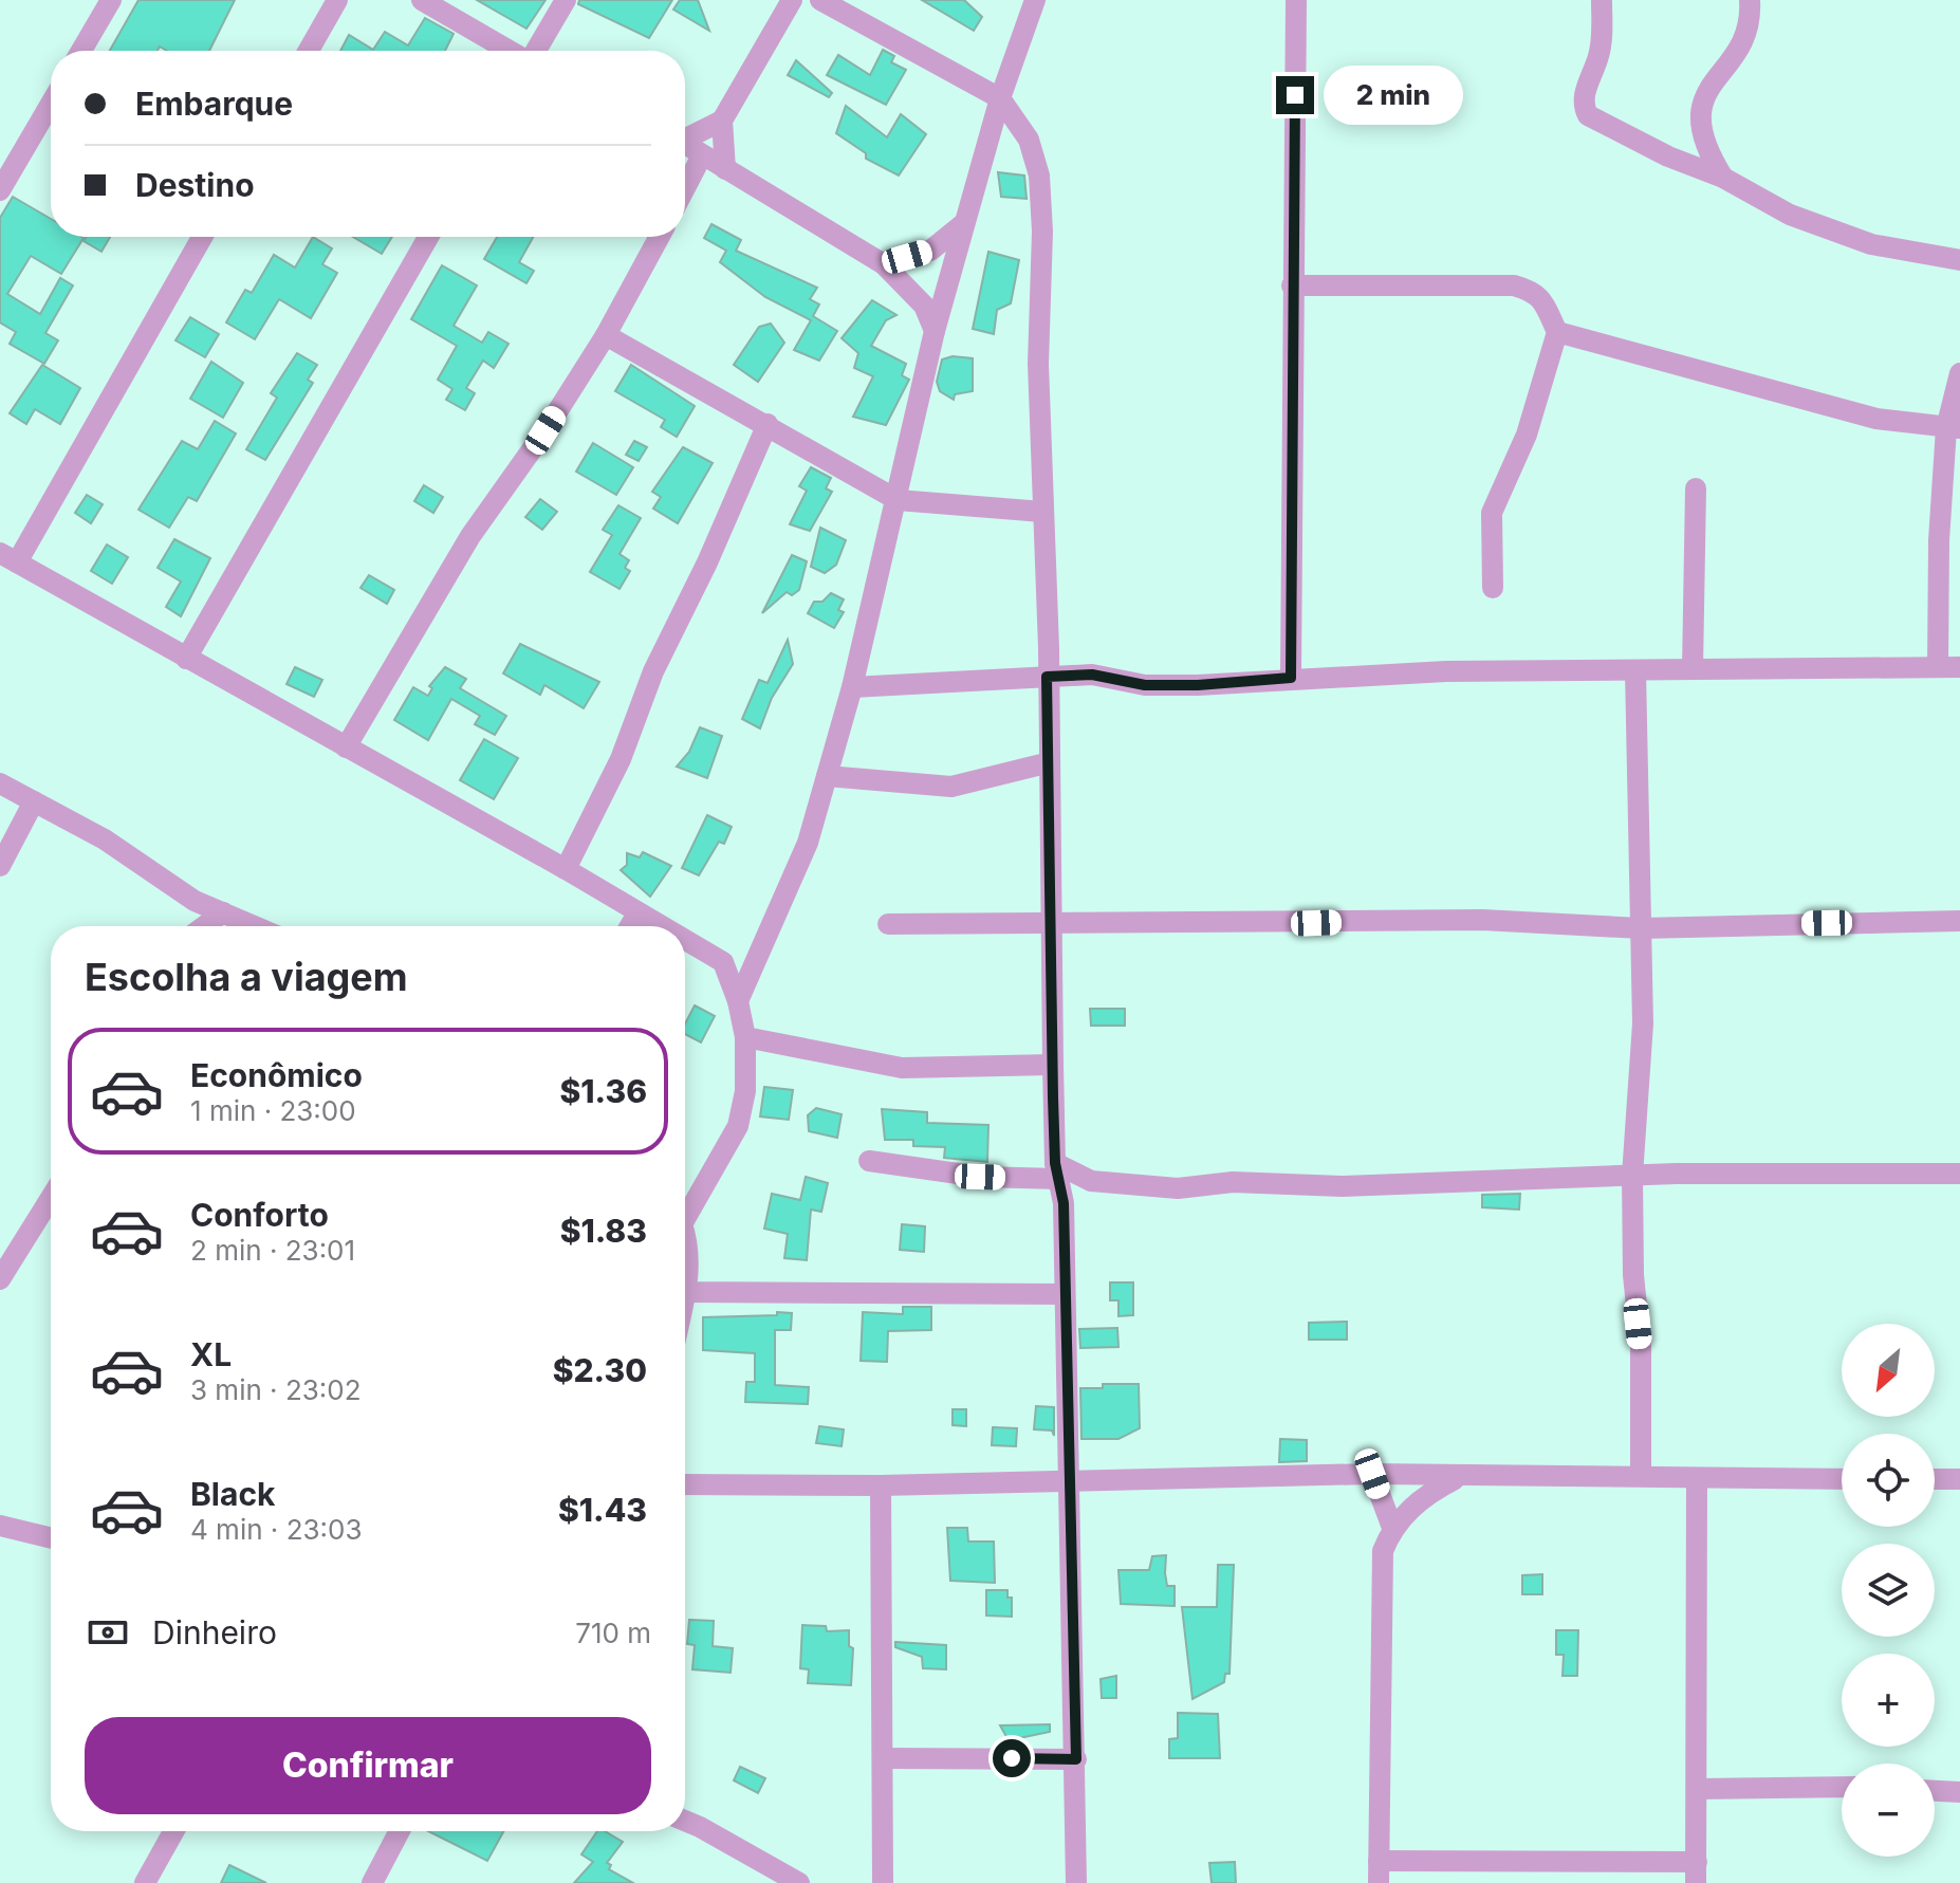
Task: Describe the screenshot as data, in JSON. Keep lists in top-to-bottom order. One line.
{"north":"bottom left","page":{"banner":["Embarque","Destino"],"bubble":"2 min","heading":"Escolha a viagem","list":[{"name":"Econômico","note":"1 min · 23:00","value":"$1.36"},{"name":"Conforto","note":"2 min · 23:01","value":"$1.83"},{"name":"XL","note":"3 min · 23:02","value":"$2.30"},{"name":"Black","note":"4 min · 23:03","value":"$1.43"}],"map_buttons":["+","−"],"pay":["Dinheiro","710 m"],"buttons":"Confirmar"}}
